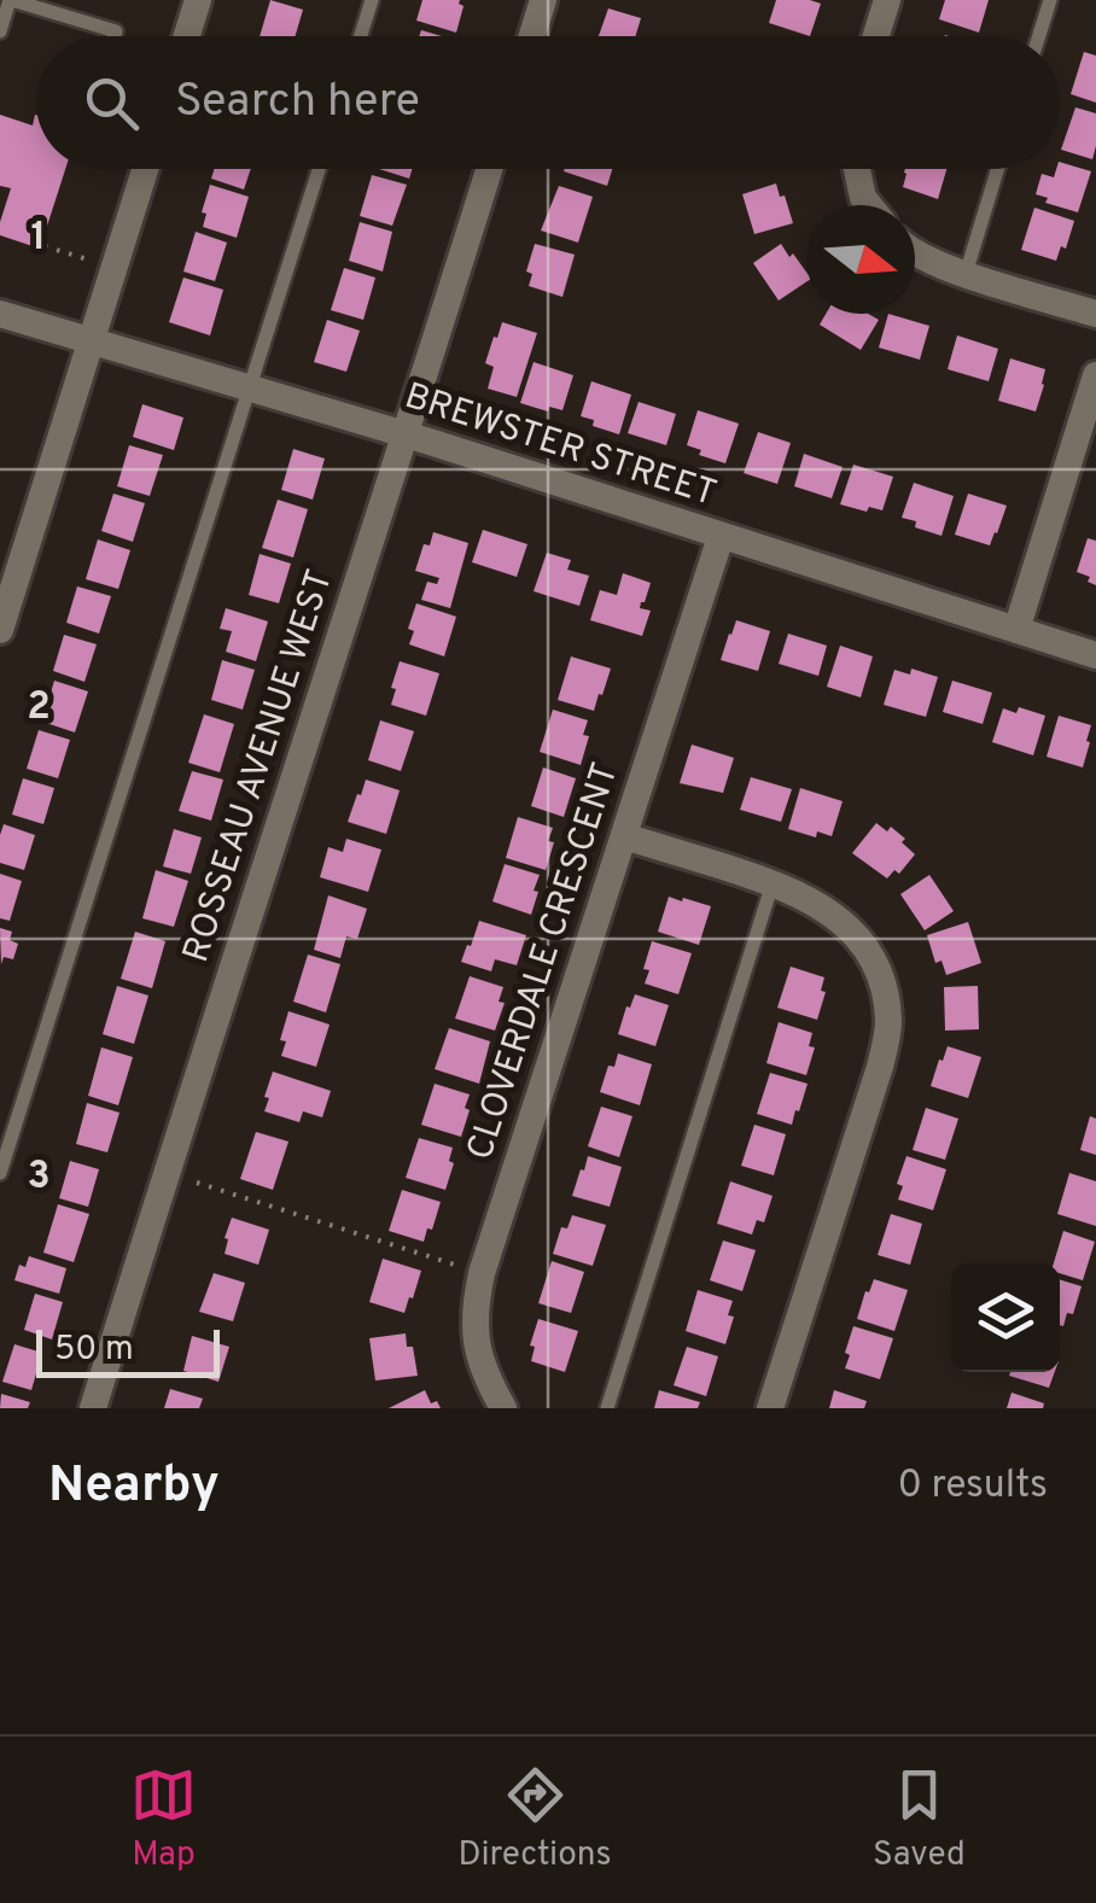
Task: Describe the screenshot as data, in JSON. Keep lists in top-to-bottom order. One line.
{"streets":{"street":["BREWSTER STREET","ROSSEAU AVENUE WEST","CLOVERDALE CRESCENT"]},"crossings":[["BREWSTER STREET","ROSSEAU AVENUE WEST"],["BREWSTER STREET","CLOVERDALE CRESCENT"]],"scale_bar":"50 m","north":"right","page":{"search":"Search here","scale":"50 m","heading":["Nearby","0 results"],"nav":["Map","Directions","Saved"]},"grid":{"rows":["1","2","3"]}}
